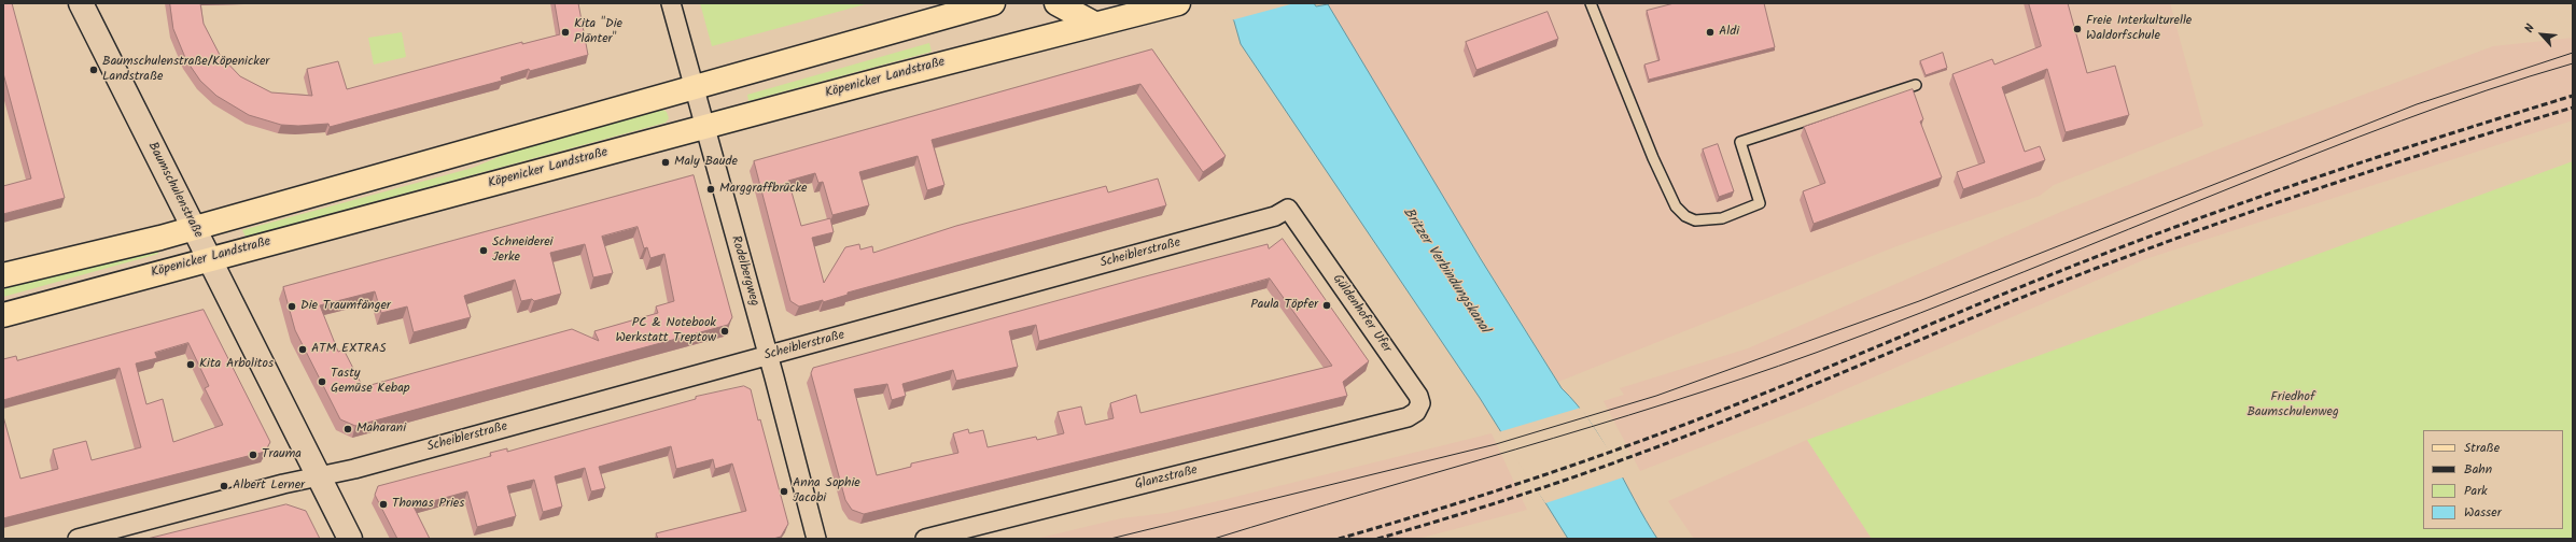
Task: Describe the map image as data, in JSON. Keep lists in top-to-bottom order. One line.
{"streets":{"main road":["Köpenicker Landstraße","Baumschulenstraße"],"street":["Scheiblerstraße","Rodelbergweg","Güldenhofer Ufer","Glanzstraße"]},"crossings":[["Köpenicker Landstraße","Baumschulenstraße"],["Köpenicker Landstraße","Rodelbergweg"],["Baumschulenstraße","Scheiblerstraße"],["Scheiblerstraße","Rodelbergweg"],["Scheiblerstraße","Güldenhofer Ufer"],["Güldenhofer Ufer","Glanzstraße"]],"water":["Britzer Verbindungskanal"],"parks":["Friedhof Baumschulenweg"],"places":["Freie Interkulturelle Waldorfschule","Kita \"Die Plänter\"","Aldi","Baumschulenstraße/Köpenicker Landstraße","Maly Baude","Marggraffbrücke","Schneiderei Jerke","Paula Töpfer","Die Traumfänger","PC & Notebook Werkstatt Treptow","ATM EXTRAS","Kita Arbolitos","Tasty Gemüse Kebap","Maharani","Trauma","Albert Lerner","Anna Sophie Jacobi","Thomas Pries"],"legend":["Straße","Bahn","Park","Wasser"],"north":"top left"}
